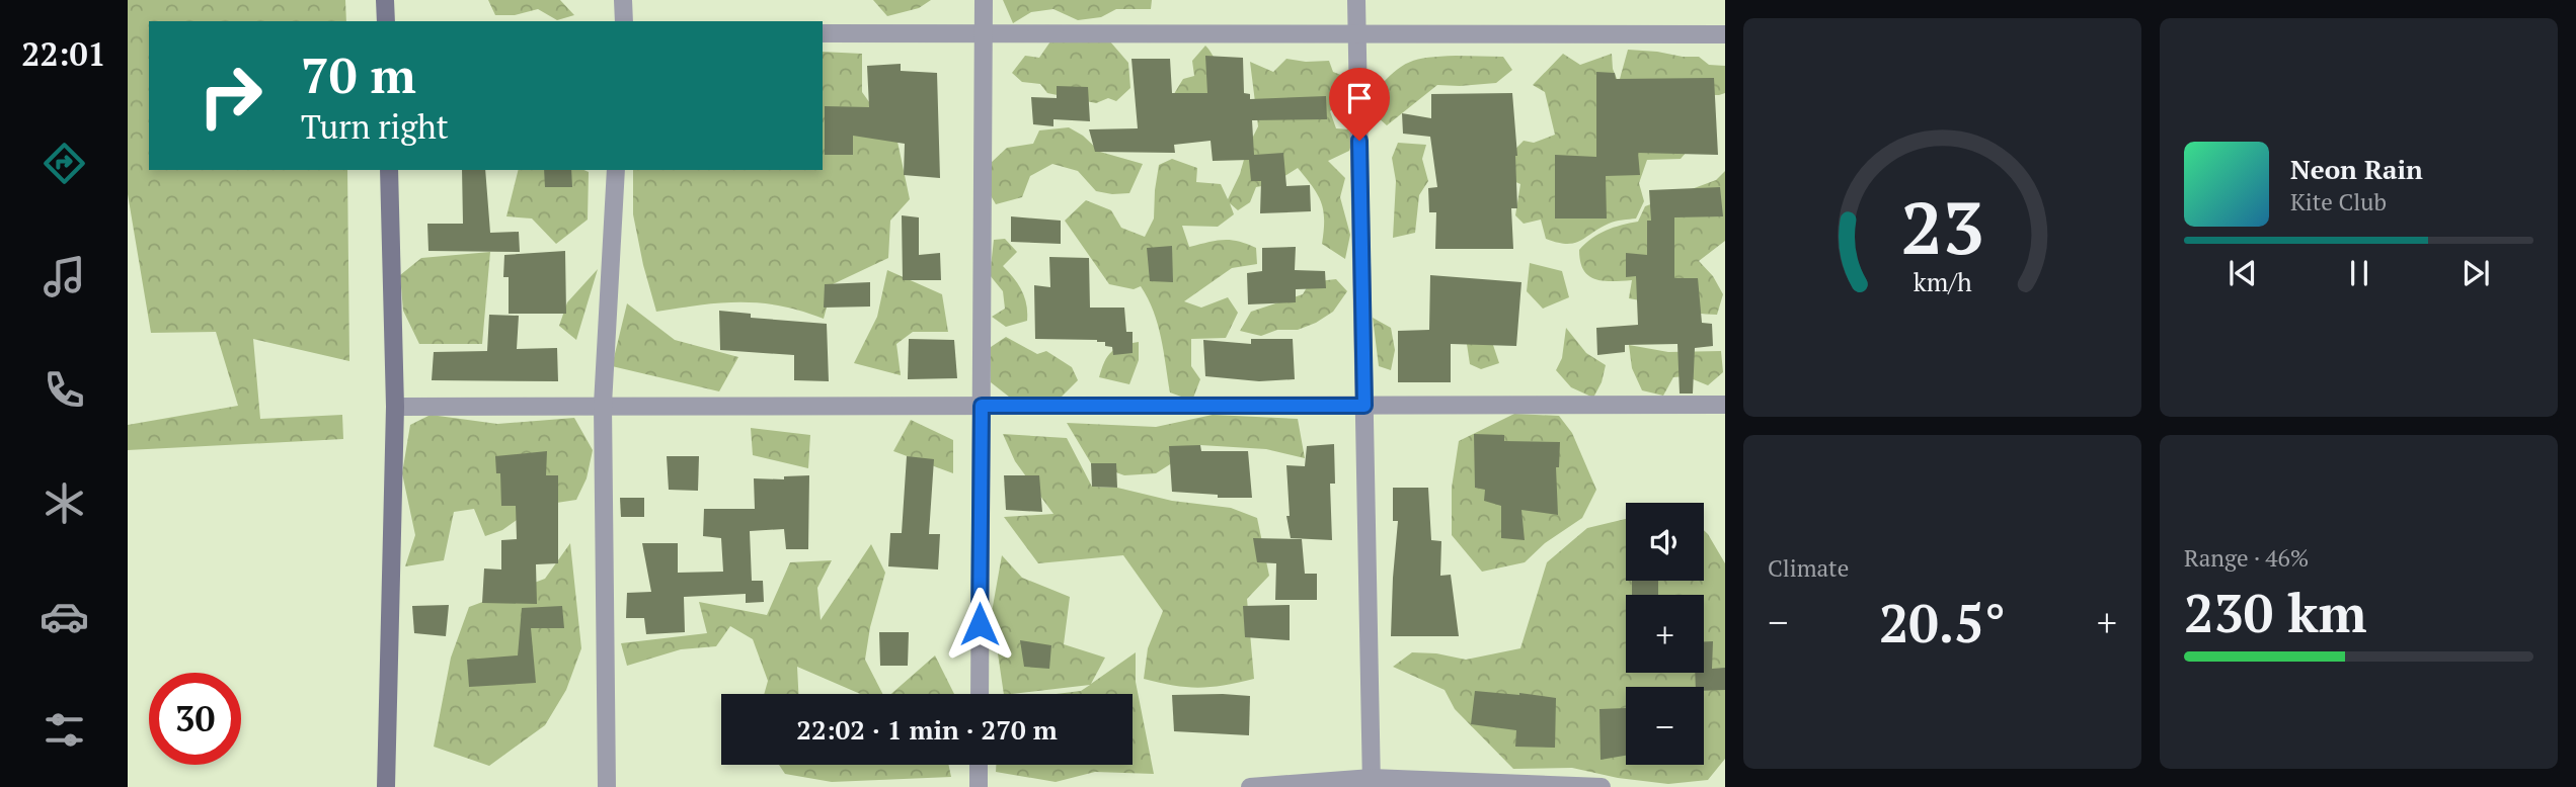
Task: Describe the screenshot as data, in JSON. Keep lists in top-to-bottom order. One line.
{"page":{"tabs":"22:01","turn":["70 m","Turn right"],"song":["Neon Rain","Kite Club"],"tile":["Climate",["Range · 46%","230 km"]],"map_buttons":["+","−"],"heat":["−","20.5°","+"],"limit":"30","trip":"22:02 · 1 min · 270 m","gauge":["23","km/h"]}}
